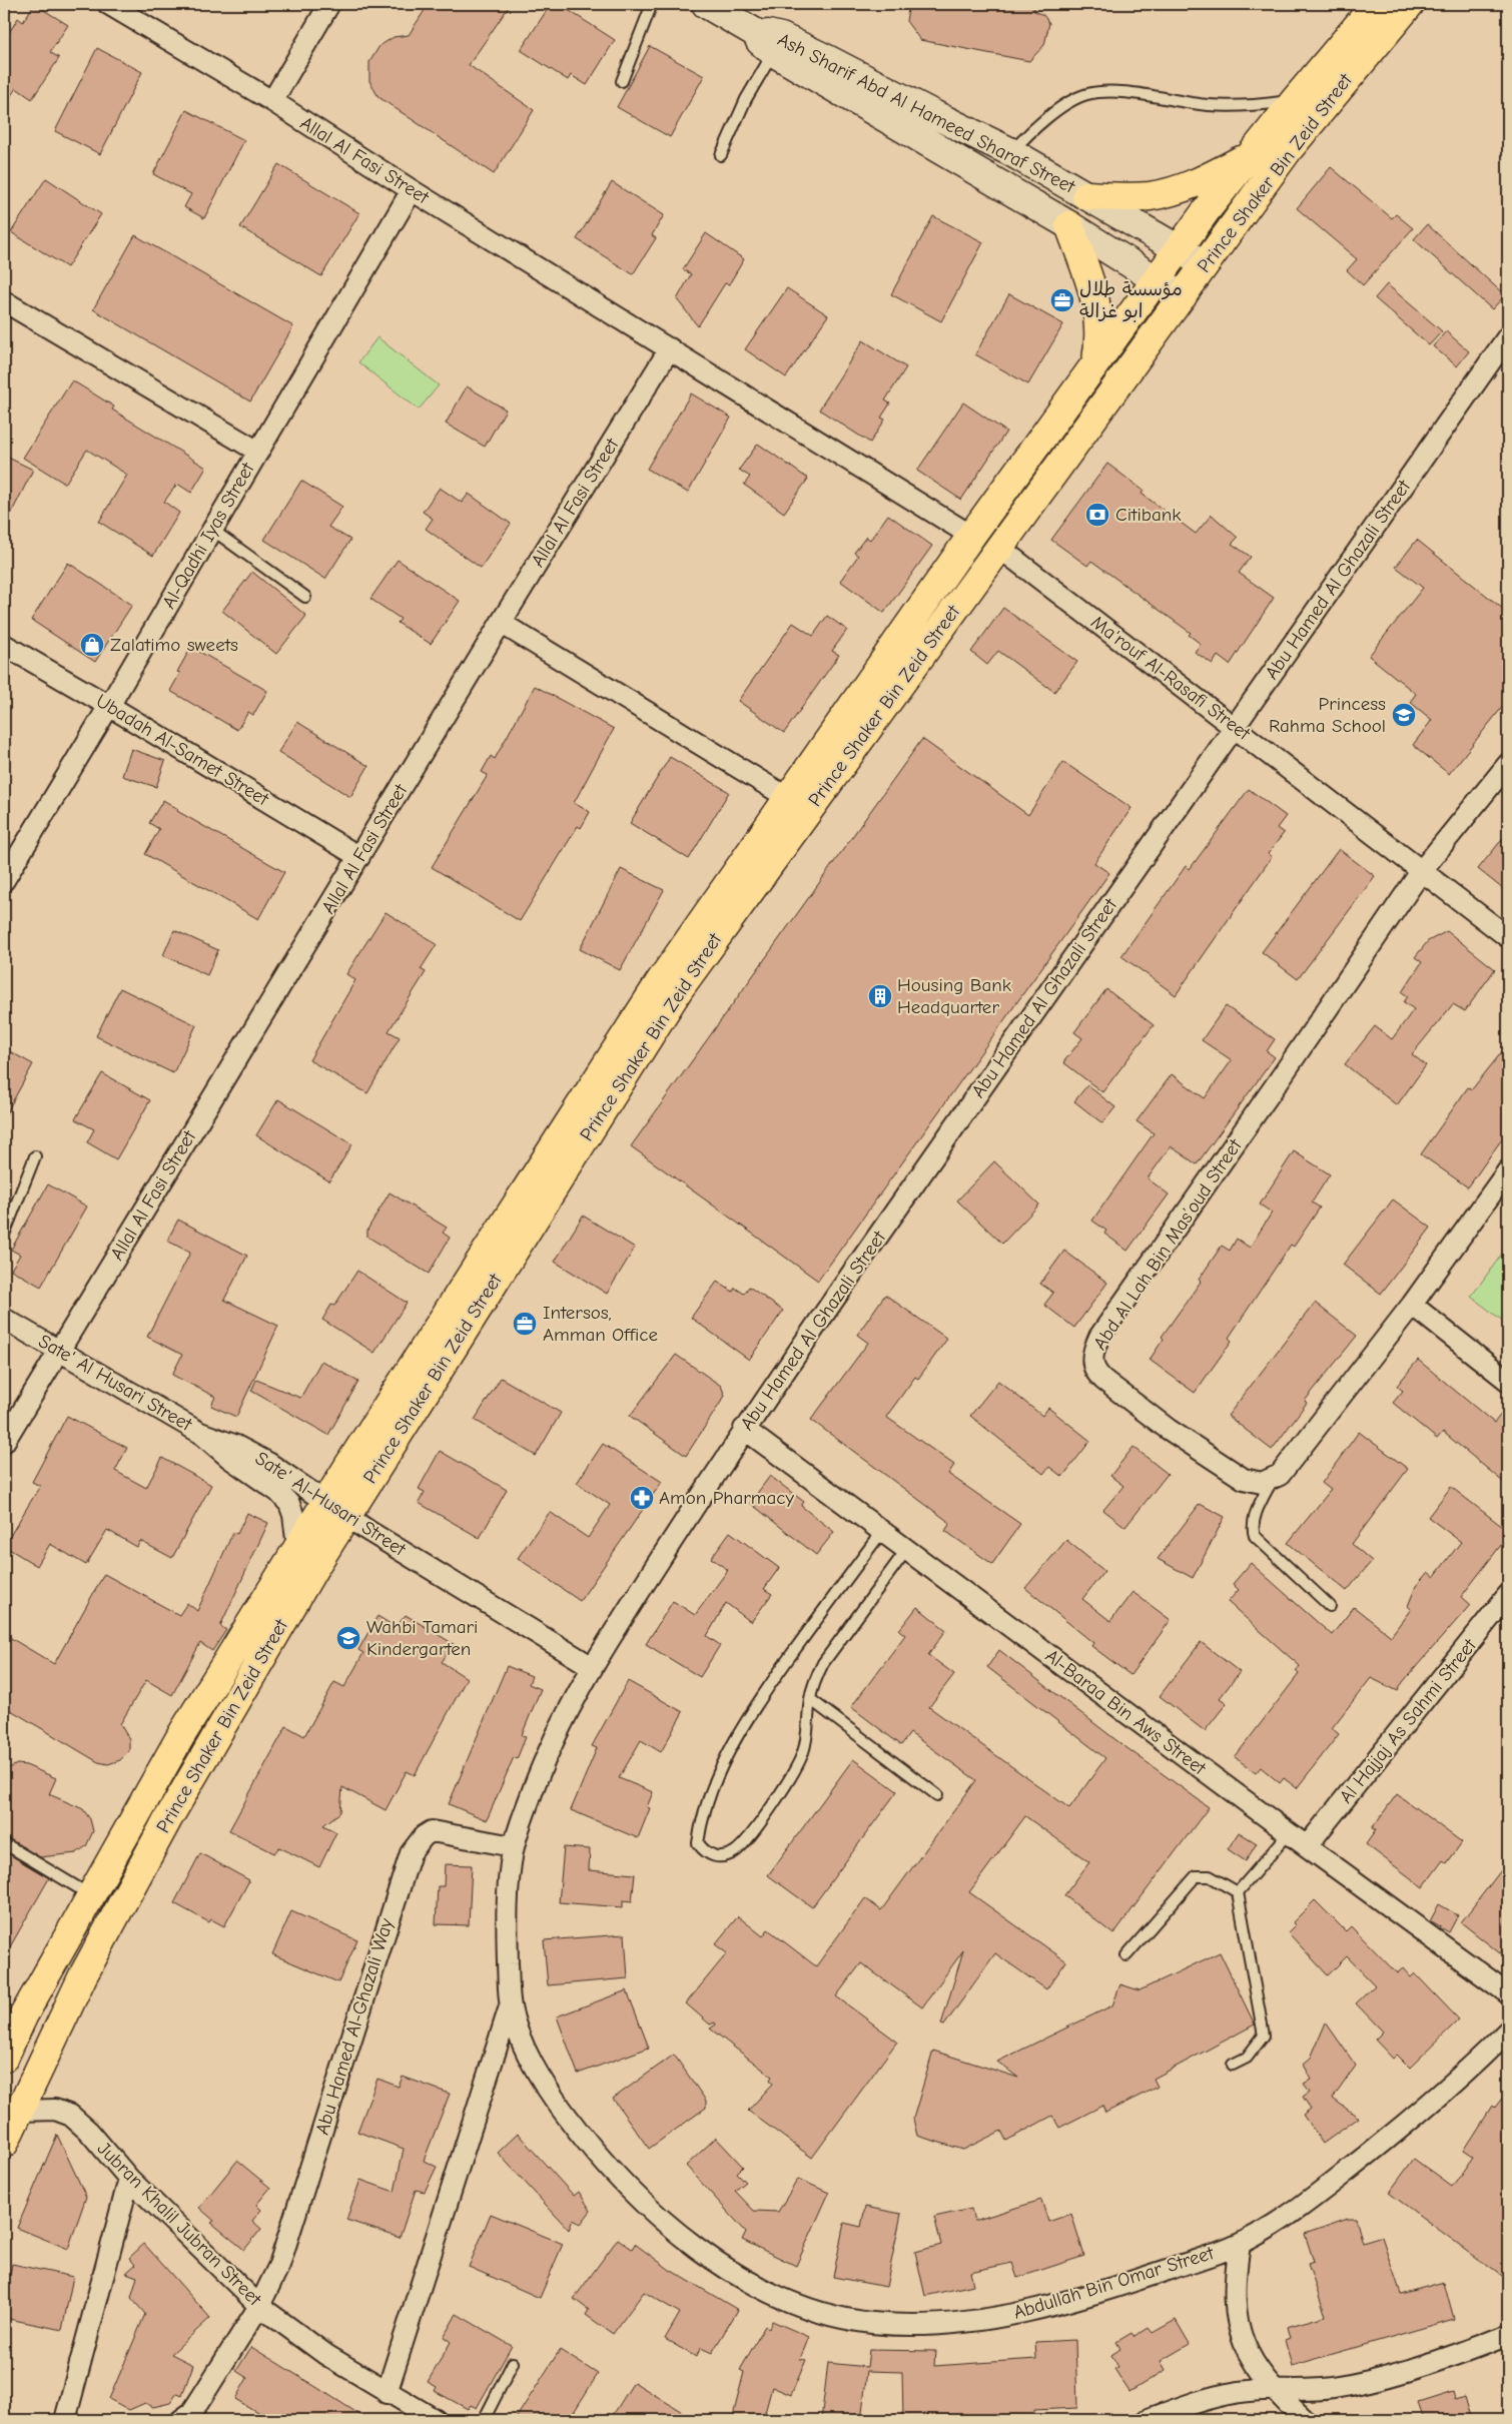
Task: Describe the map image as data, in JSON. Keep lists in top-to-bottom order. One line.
{"streets":{"main road":["Prince Shaker Bin Zeid Street"],"street":["Ash Sharif Abd Al Hameed Sharaf Street","Allal Al Fasi Street","Al-Qadhi Iyas Street","Abu Hamed Al Ghazali Street","Ma'rouf Al-Rasafi Street","Ubadah Al-Samet Street","Abd Al Lah Bin Mas’oud Street","Sate' Al Husari Street","Sate' Al-Husari Street","Al-Baraa Bin Aws Street","Al Hajjaj As Sahmi Street","Abu Hamed Al-Ghazali Way","Jubran Khalil Jubran Street","Abdullah Bin Omar Street"]},"crossings":[["Ash Sharif Abd Al Hameed Sharaf Street","Prince Shaker Bin Zeid Street"],["Allal Al Fasi Street","Prince Shaker Bin Zeid Street"],["Allal Al Fasi Street","Al-Qadhi Iyas Street"],["Allal Al Fasi Street","Ubadah Al-Samet Street"],["Allal Al Fasi Street","Sate' Al Husari Street"],["Prince Shaker Bin Zeid Street","Ma'rouf Al-Rasafi Street"],["Prince Shaker Bin Zeid Street","Sate' Al-Husari Street"],["Prince Shaker Bin Zeid Street","Jubran Khalil Jubran Street"],["Al-Qadhi Iyas Street","Ubadah Al-Samet Street"],["Abu Hamed Al Ghazali Street","Ma'rouf Al-Rasafi Street"],["Abu Hamed Al Ghazali Street","Sate' Al-Husari Street"],["Abu Hamed Al Ghazali Street","Al-Baraa Bin Aws Street"],["Abu Hamed Al Ghazali Street","Abdullah Bin Omar Street"],["Ma'rouf Al-Rasafi Street","Abd Al Lah Bin Mas’oud Street"],["Sate' Al Husari Street","Sate' Al-Husari Street"],["Sate' Al-Husari Street","Abdullah Bin Omar Street"],["Al-Baraa Bin Aws Street","Al Hajjaj As Sahmi Street"],["Abu Hamed Al-Ghazali Way","Jubran Khalil Jubran Street"],["Abu Hamed Al-Ghazali Way","Abdullah Bin Omar Street"]],"places":{"office":["مؤسسة طلال ابو غزالة","Intersos, Amman Office"],"bank":["Citibank"],"shop":["Zalatimo sweets"],"school or university":["Princess Rahma School","Wahbi Tamari Kindergarten"],"building":["Housing Bank Headquarter"],"pharmacy":["Amon Pharmacy"]}}
